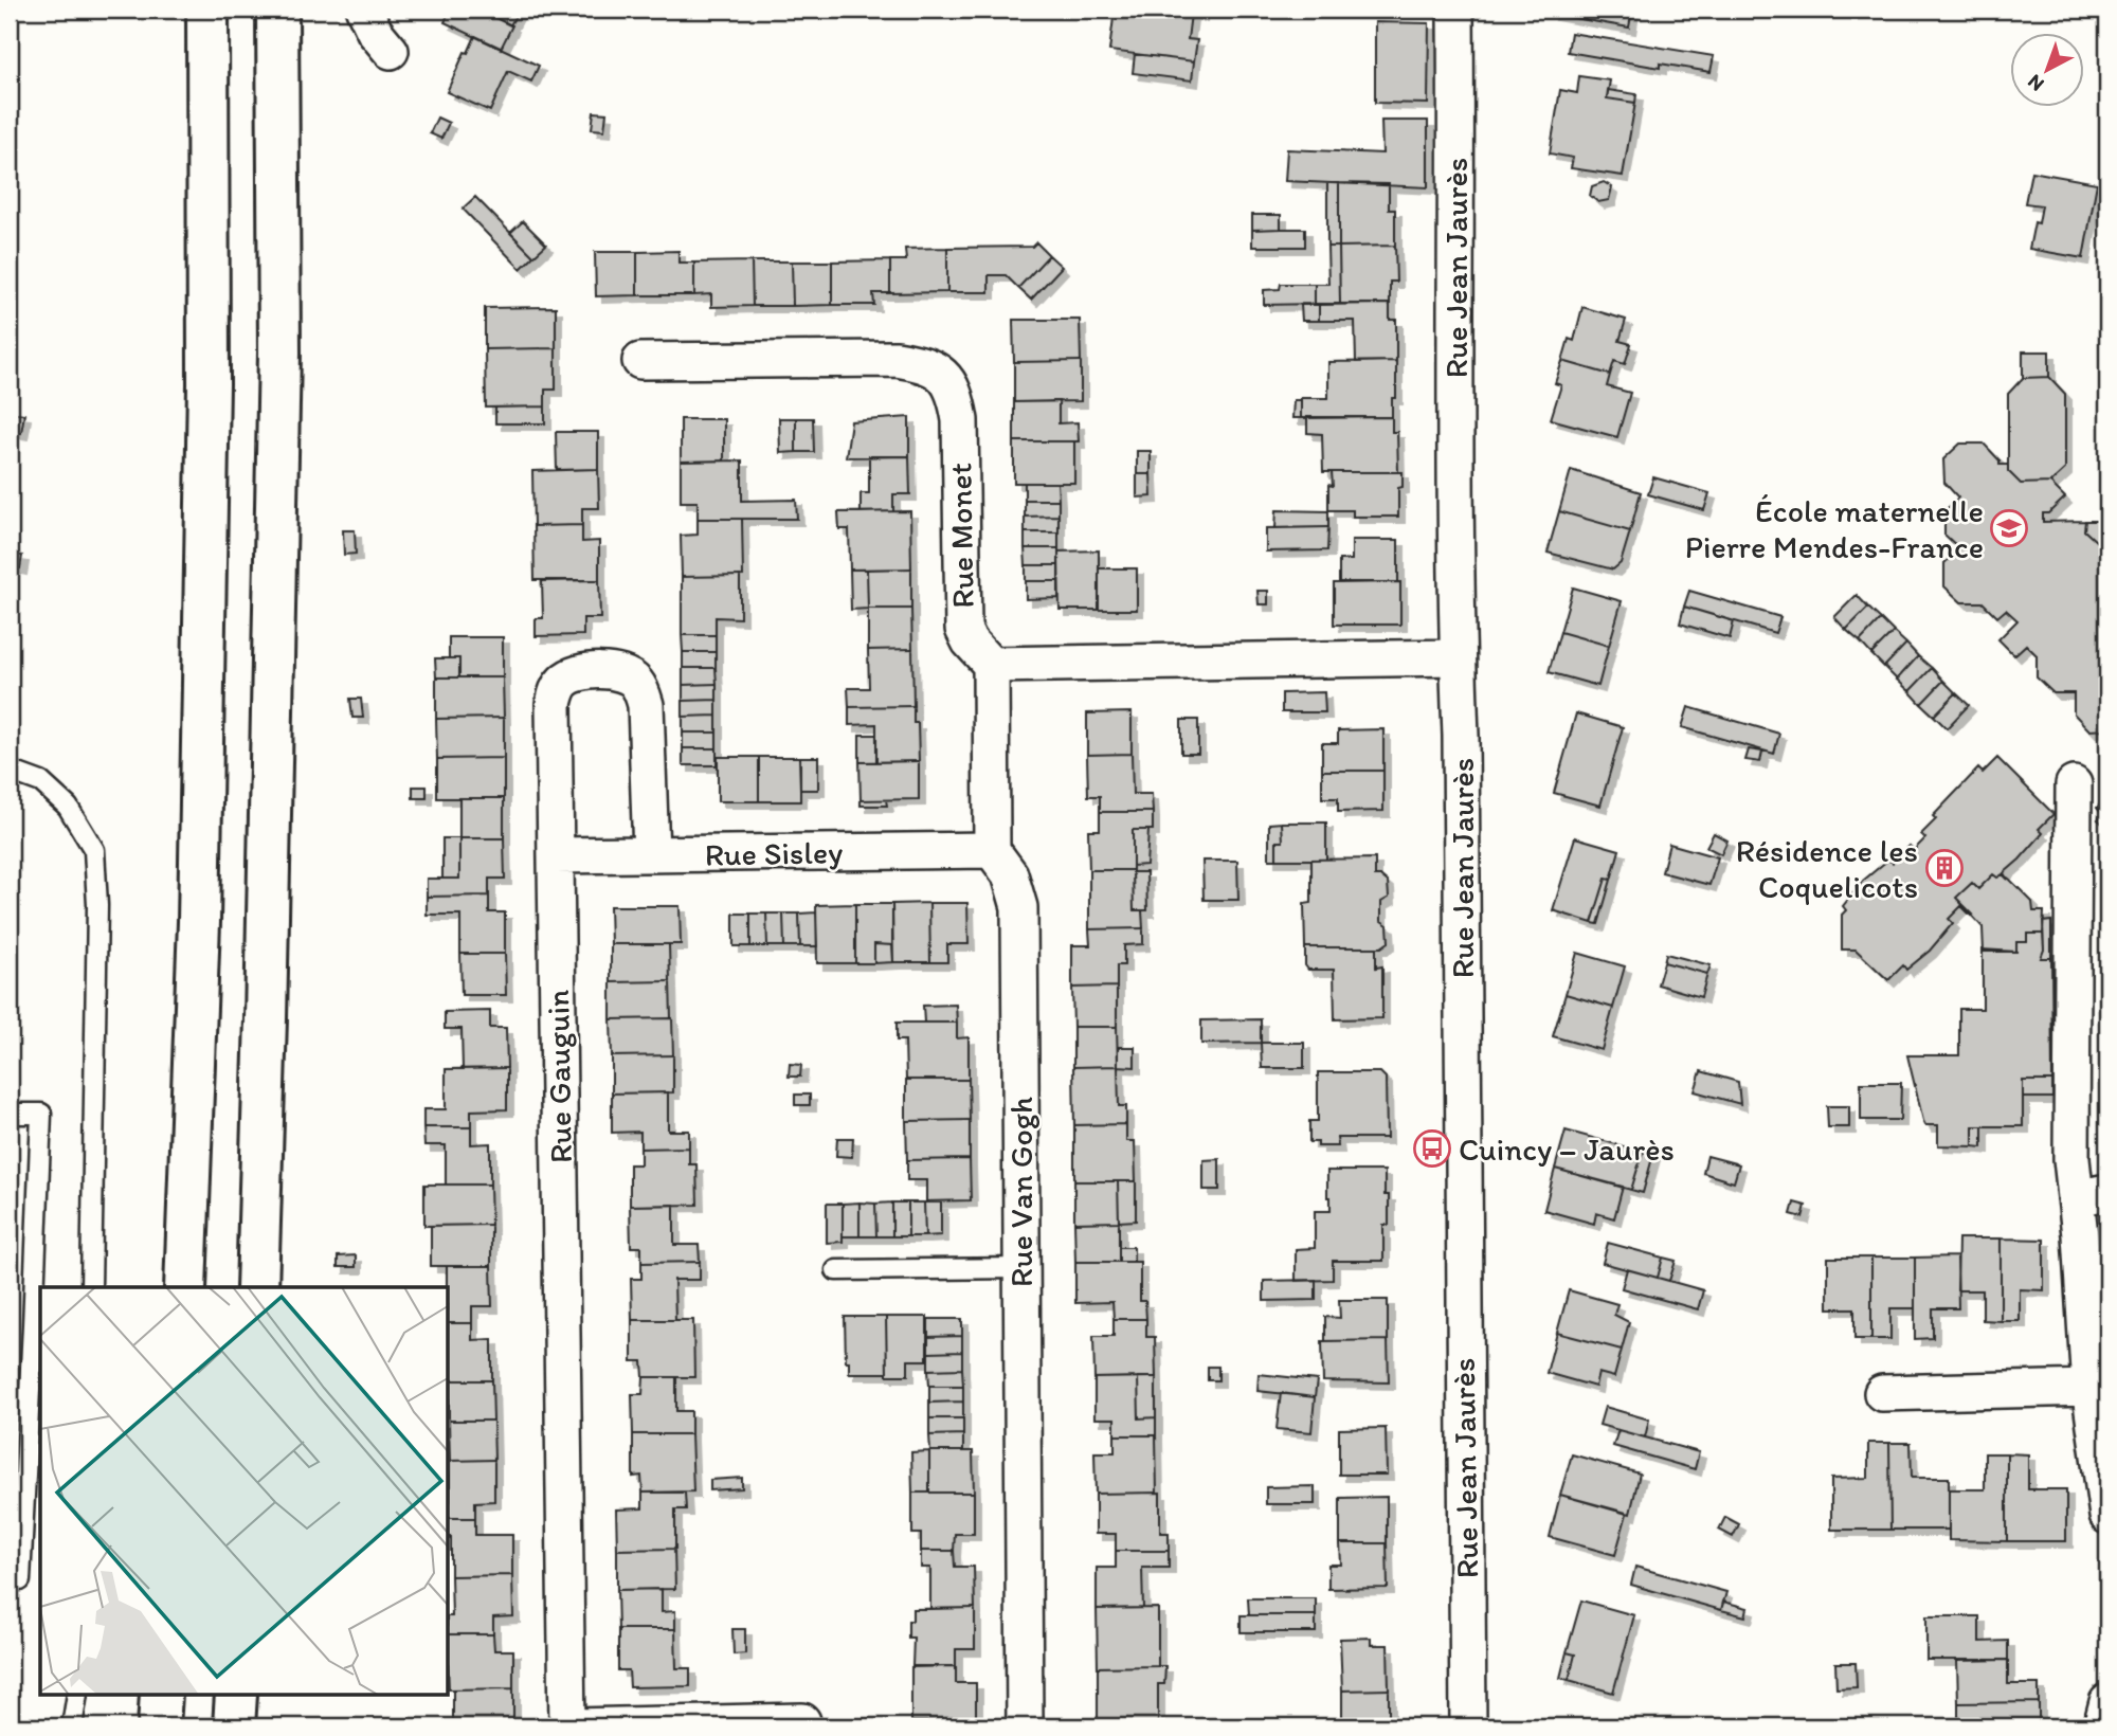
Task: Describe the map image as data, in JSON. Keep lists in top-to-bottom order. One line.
{"streets":{"street":["Rue Jean Jaurès","Rue Monet","Rue Sisley","Rue Gauguin","Rue Van Gogh"]},"crossings":[["Rue Sisley","Rue Gauguin"],["Rue Sisley","Rue Van Gogh"]],"places":{"school or university":["École maternelle Pierre Mendes-France"],"building":["Résidence les Coquelicots"],"bus stop":["Cuincy – Jaurès"]},"north":"bottom left"}
